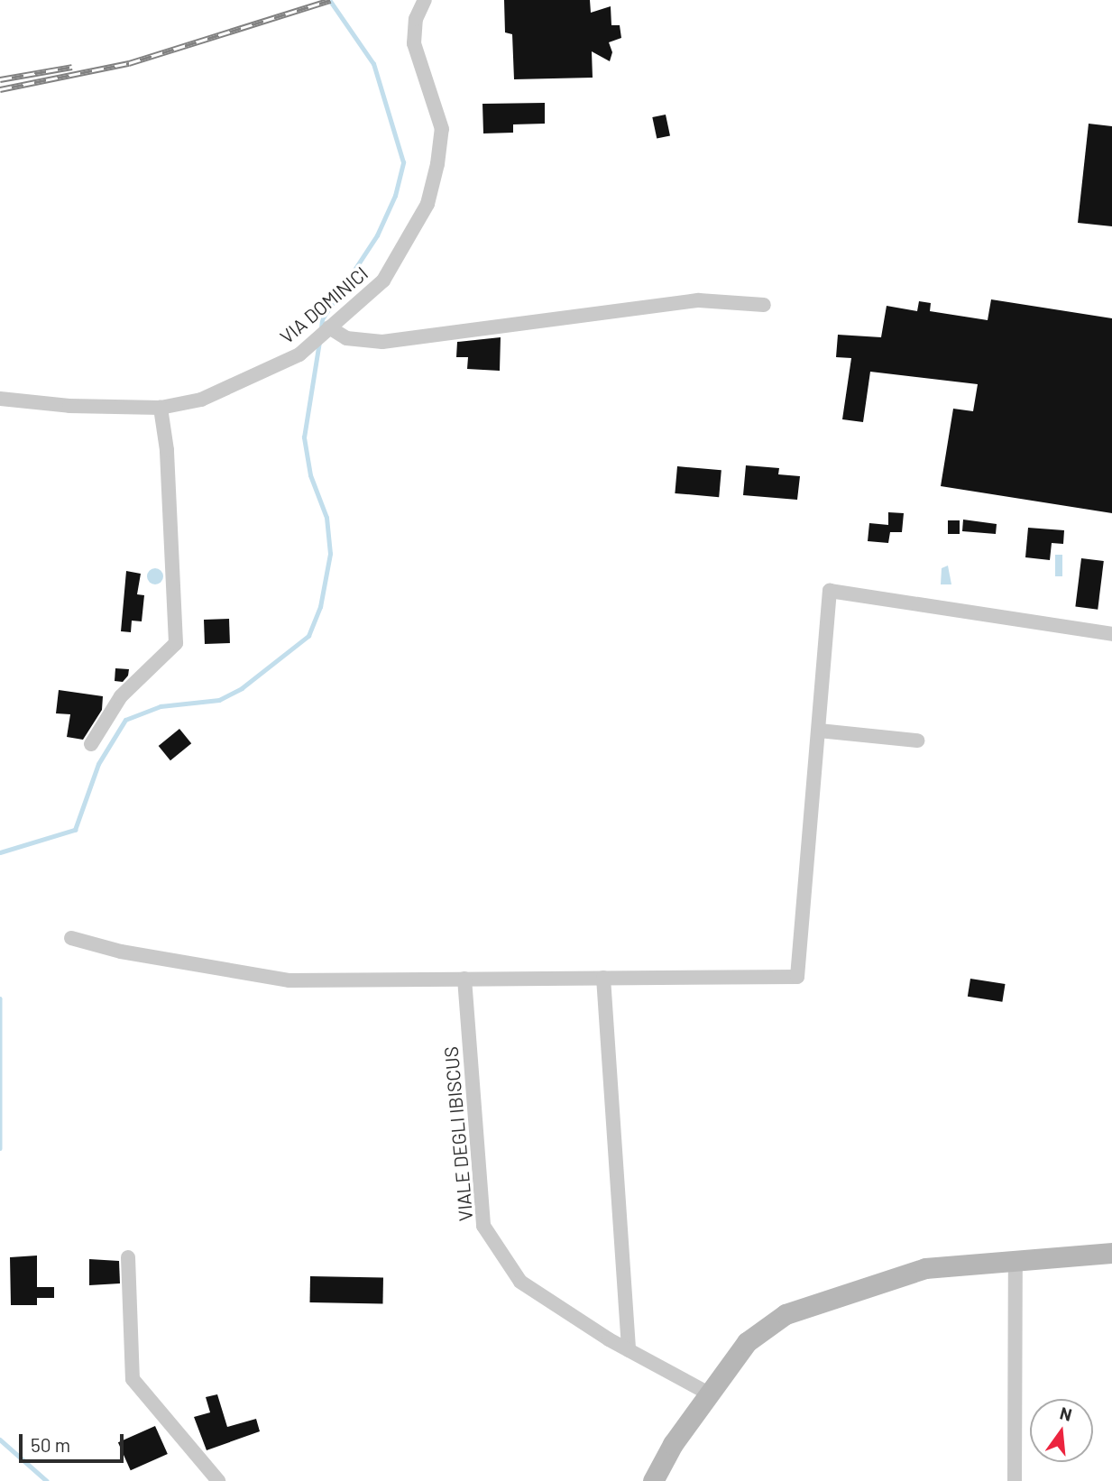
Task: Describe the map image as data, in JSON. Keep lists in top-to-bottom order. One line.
{"streets":{"street":["VIA DOMINICI","VIALE DEGLI IBISCUS"]},"scale_bar":"50 m","north":"top"}
